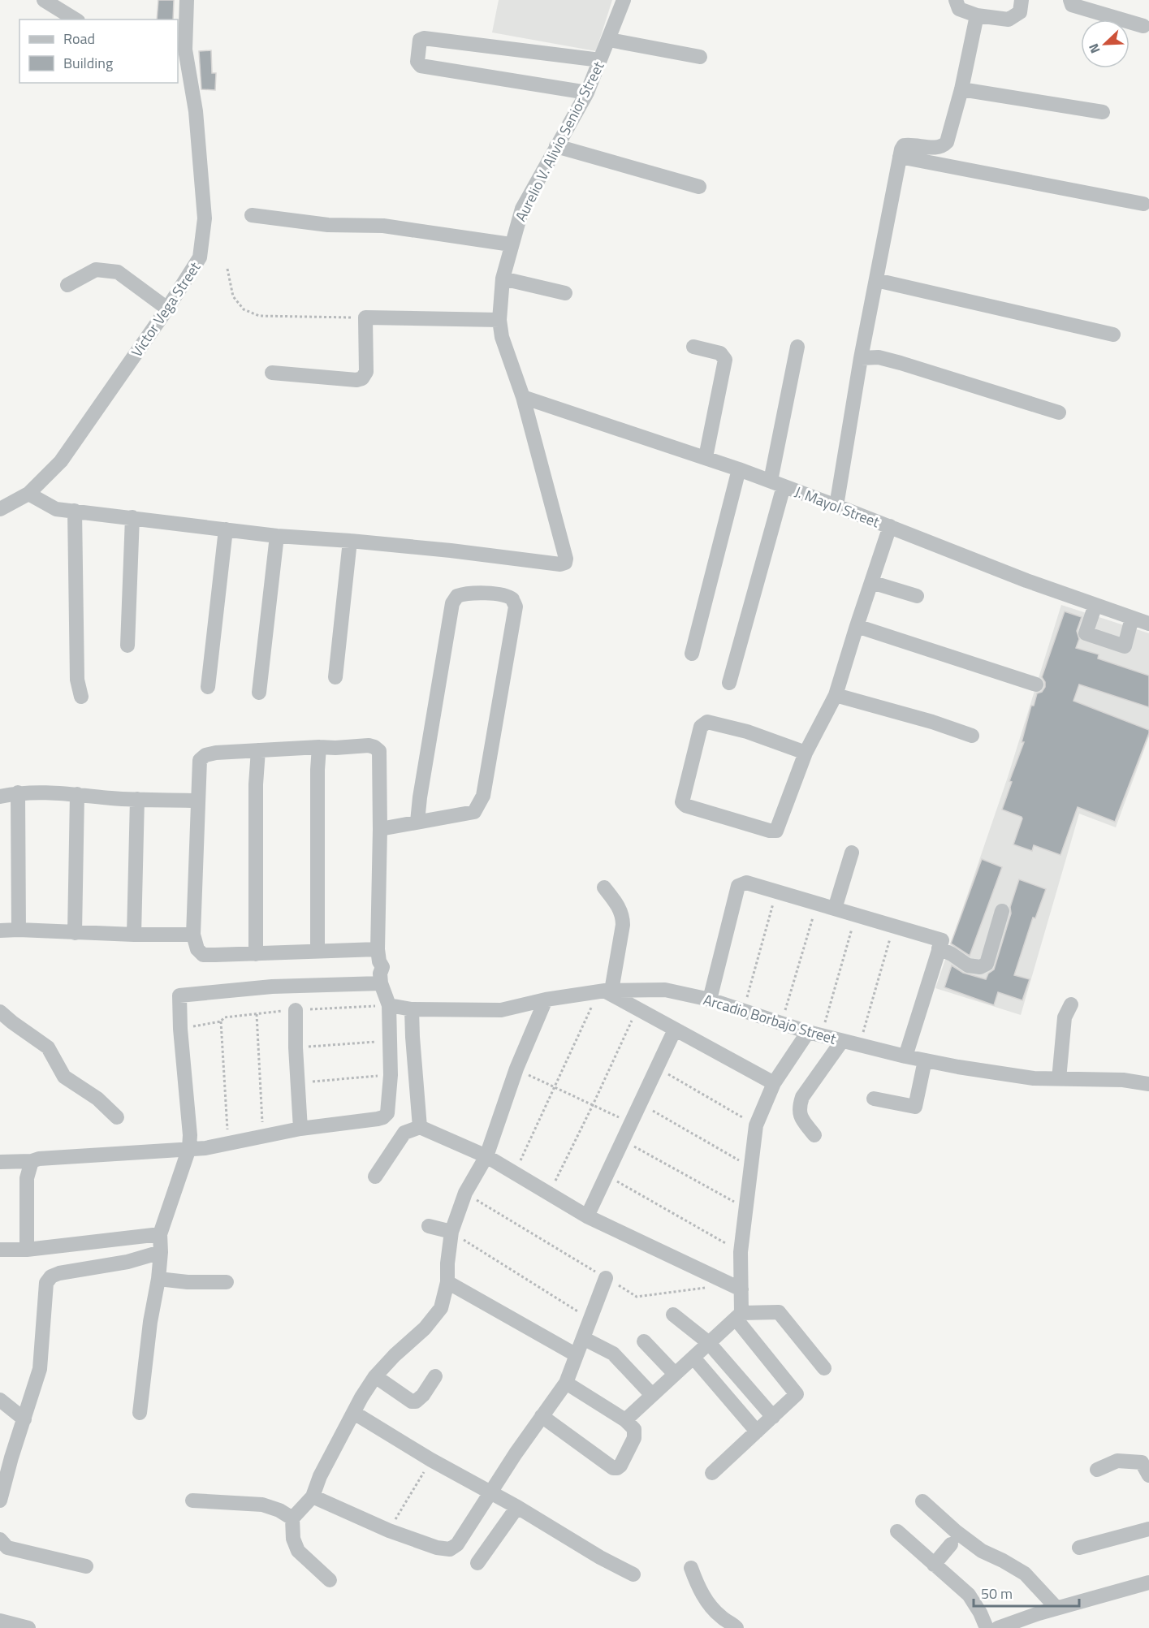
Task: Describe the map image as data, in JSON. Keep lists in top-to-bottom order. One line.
{"streets":{"street":["Aurelio V. Alivio Senior Street","Victor Vega Street","J. Mayol Street","Arcadio Borbajo Street"]},"crossings":[["Aurelio V. Alivio Senior Street","J. Mayol Street"]],"legend":["Road","Building"],"scale_bar":"50 m","north":"bottom left"}
